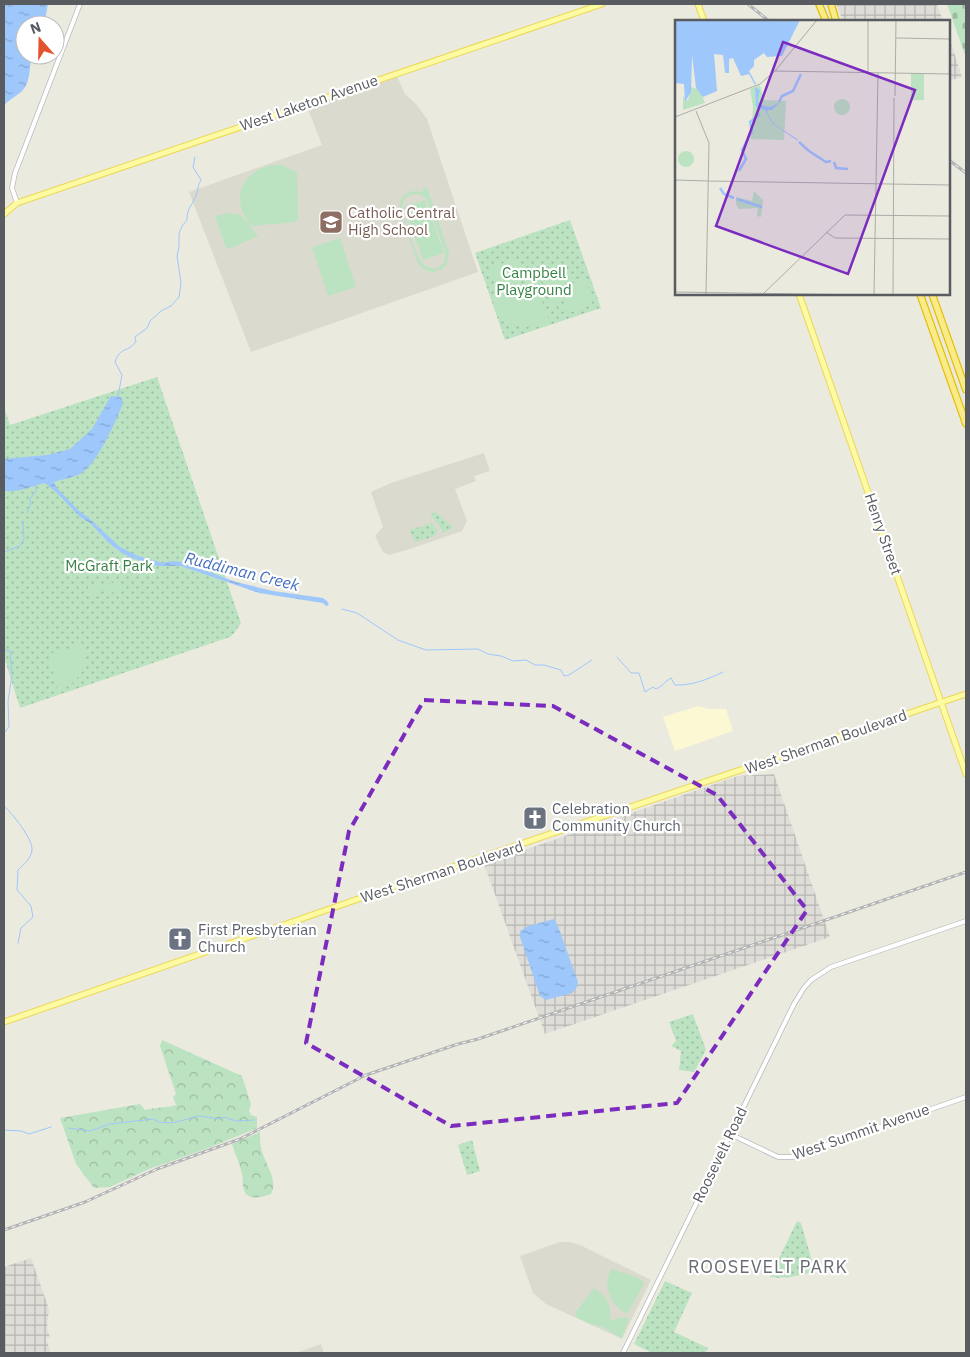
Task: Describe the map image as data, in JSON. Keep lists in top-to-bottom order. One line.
{"streets":{"main road":["West Laketon Avenue","Henry Street","West Sherman Boulevard"],"street":["West Summit Avenue","Roosevelt Road"]},"crossings":[["Henry Street","West Sherman Boulevard"],["West Summit Avenue","Roosevelt Road"]],"districts":["ROOSEVELT PARK"],"water":["Ruddiman Creek"],"parks":["Campbell Playground","McGraft Park"],"places":{"school or university":["Catholic Central High School"],"church":["Celebration Community Church","First Presbyterian Church"]},"north":"top"}
